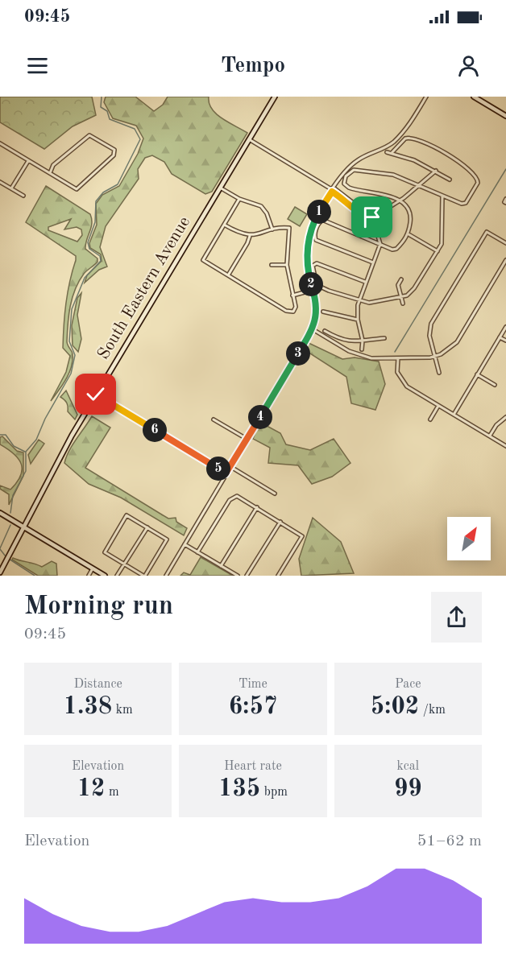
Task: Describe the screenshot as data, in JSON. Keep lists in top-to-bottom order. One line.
{"streets":{"main road":["South Eastern Avenue"]},"north":"top right","page":{"status":"09:45","header":"Tempo","pins":["1","2","3","4","6","5"],"heading":["Morning run","09:45"],"stats":[["Distance","1.38 km"],["Time","6:57"],["Pace","5:02 /km"],["Elevation","12 m"],["Heart rate","135 bpm"],["kcal","99"]],"chart":["Elevation","51–62 m"]}}
